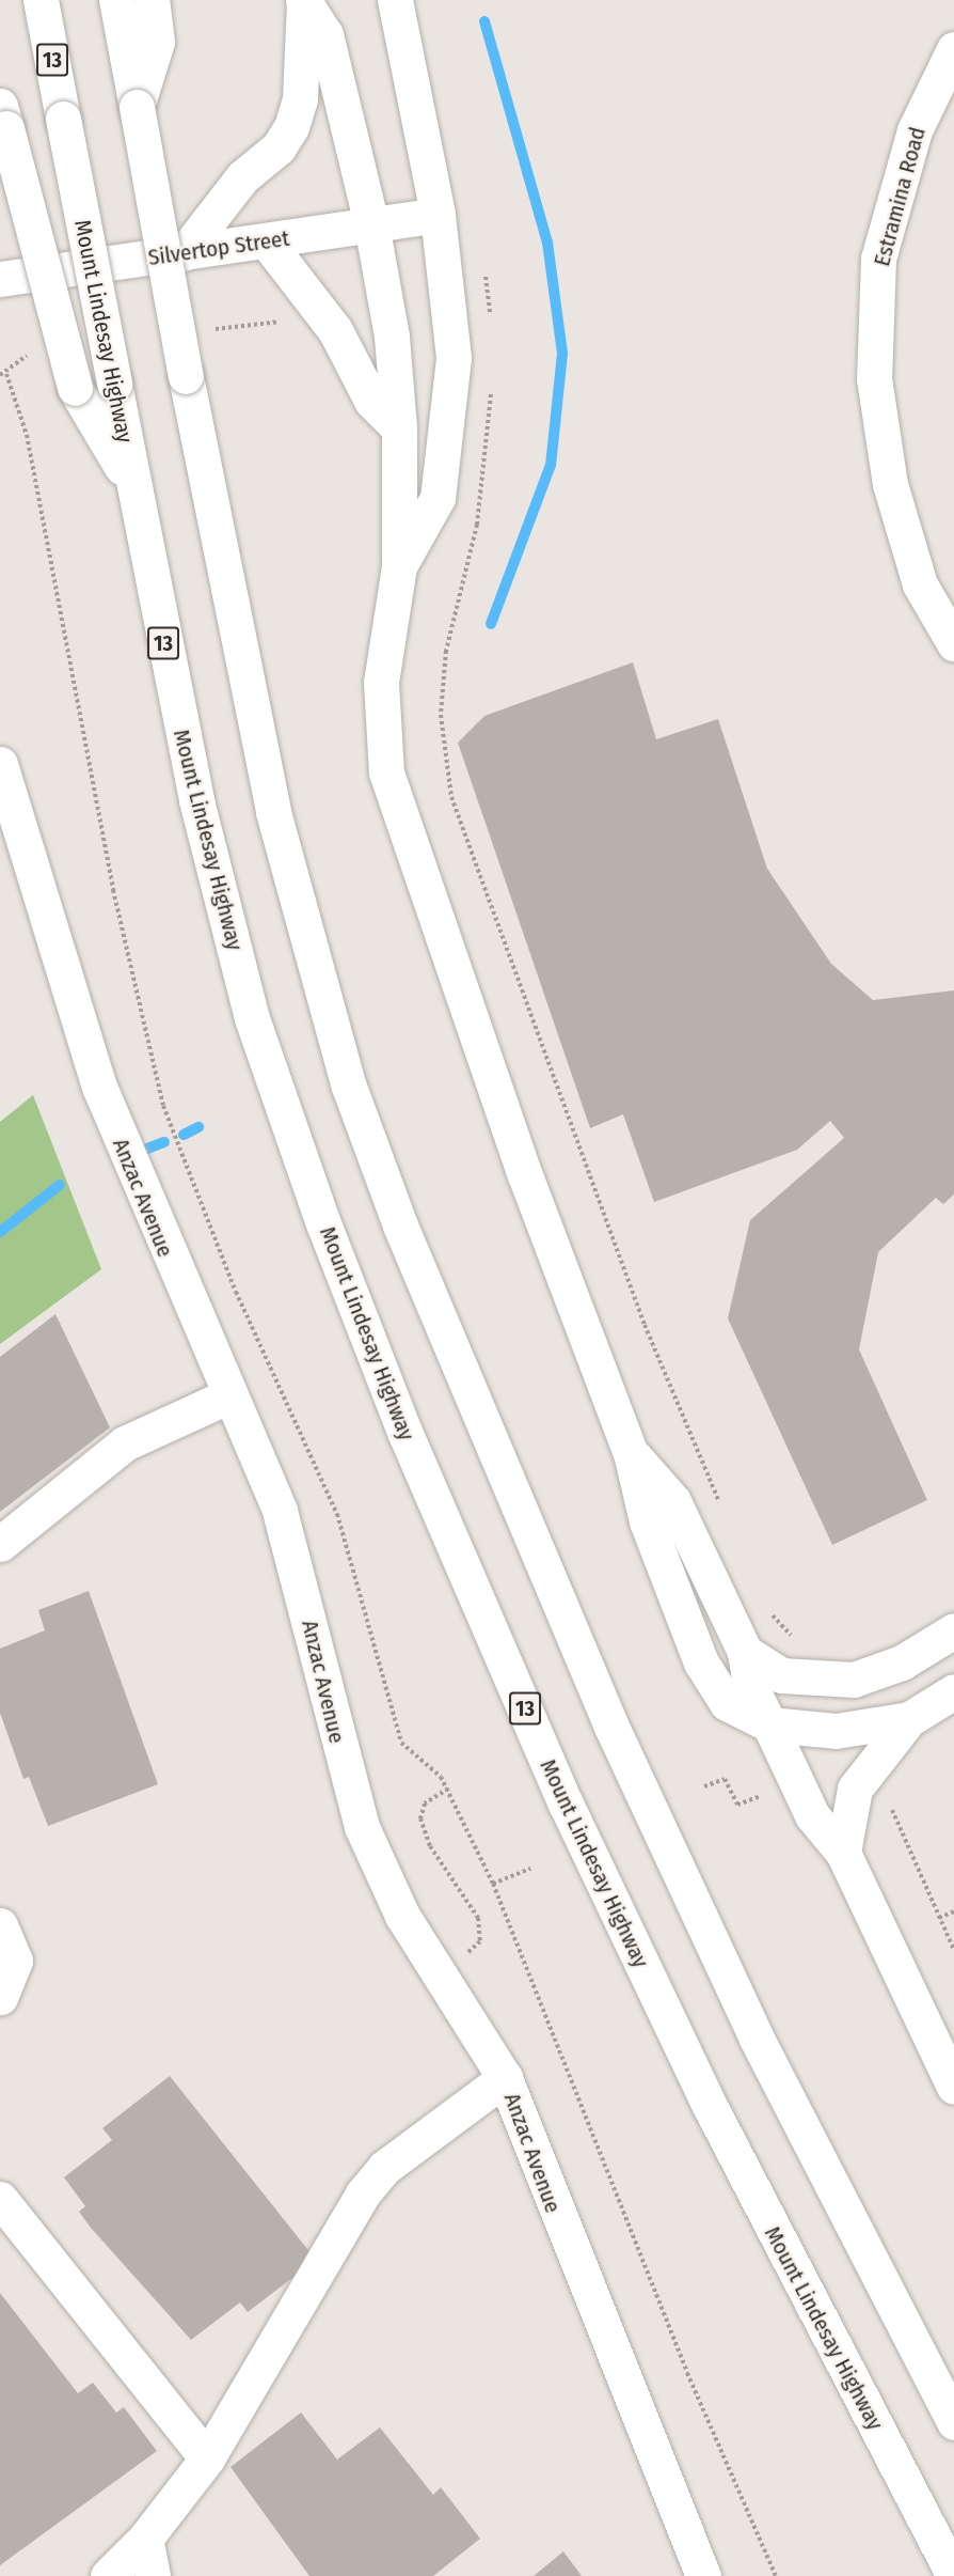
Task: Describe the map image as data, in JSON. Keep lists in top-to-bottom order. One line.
{"streets":{"main road":["13","Estramina Road","Silvertop Street","Mount Lindesay Highway","Anzac Avenue"]}}
